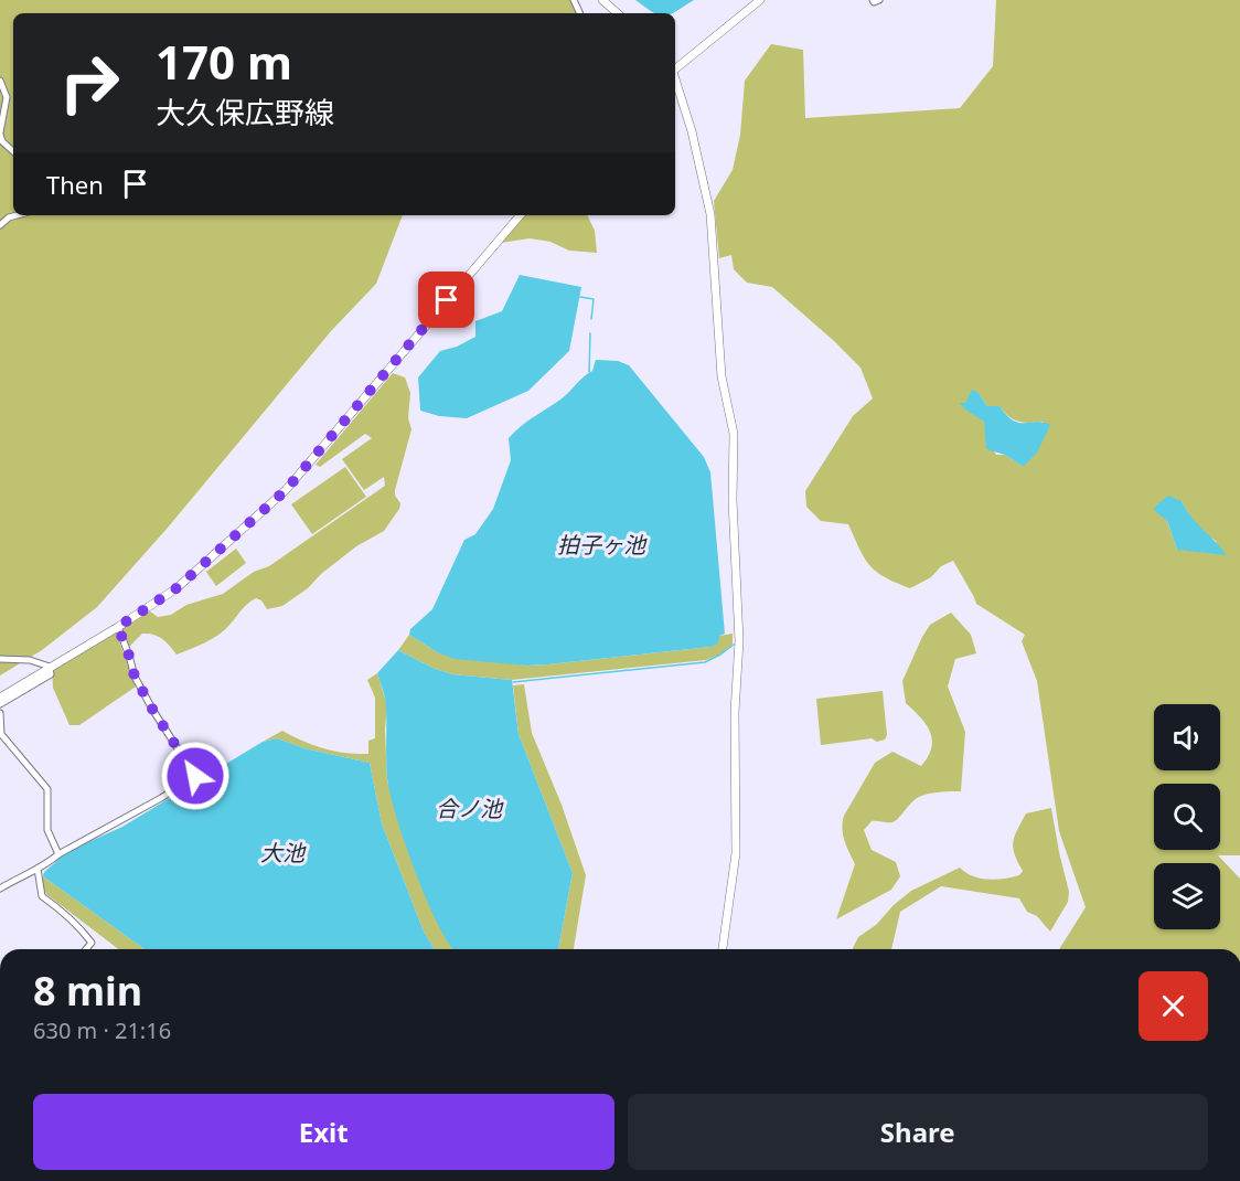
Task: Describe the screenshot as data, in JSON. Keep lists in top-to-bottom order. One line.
{"water":["拍子ヶ池","合ノ池","大池"],"page":{"turn":["170 m","大久保広野線"],"then":"Then","heading":["8 min","630 m · 21:16"],"buttons":["Exit","Share"]}}
